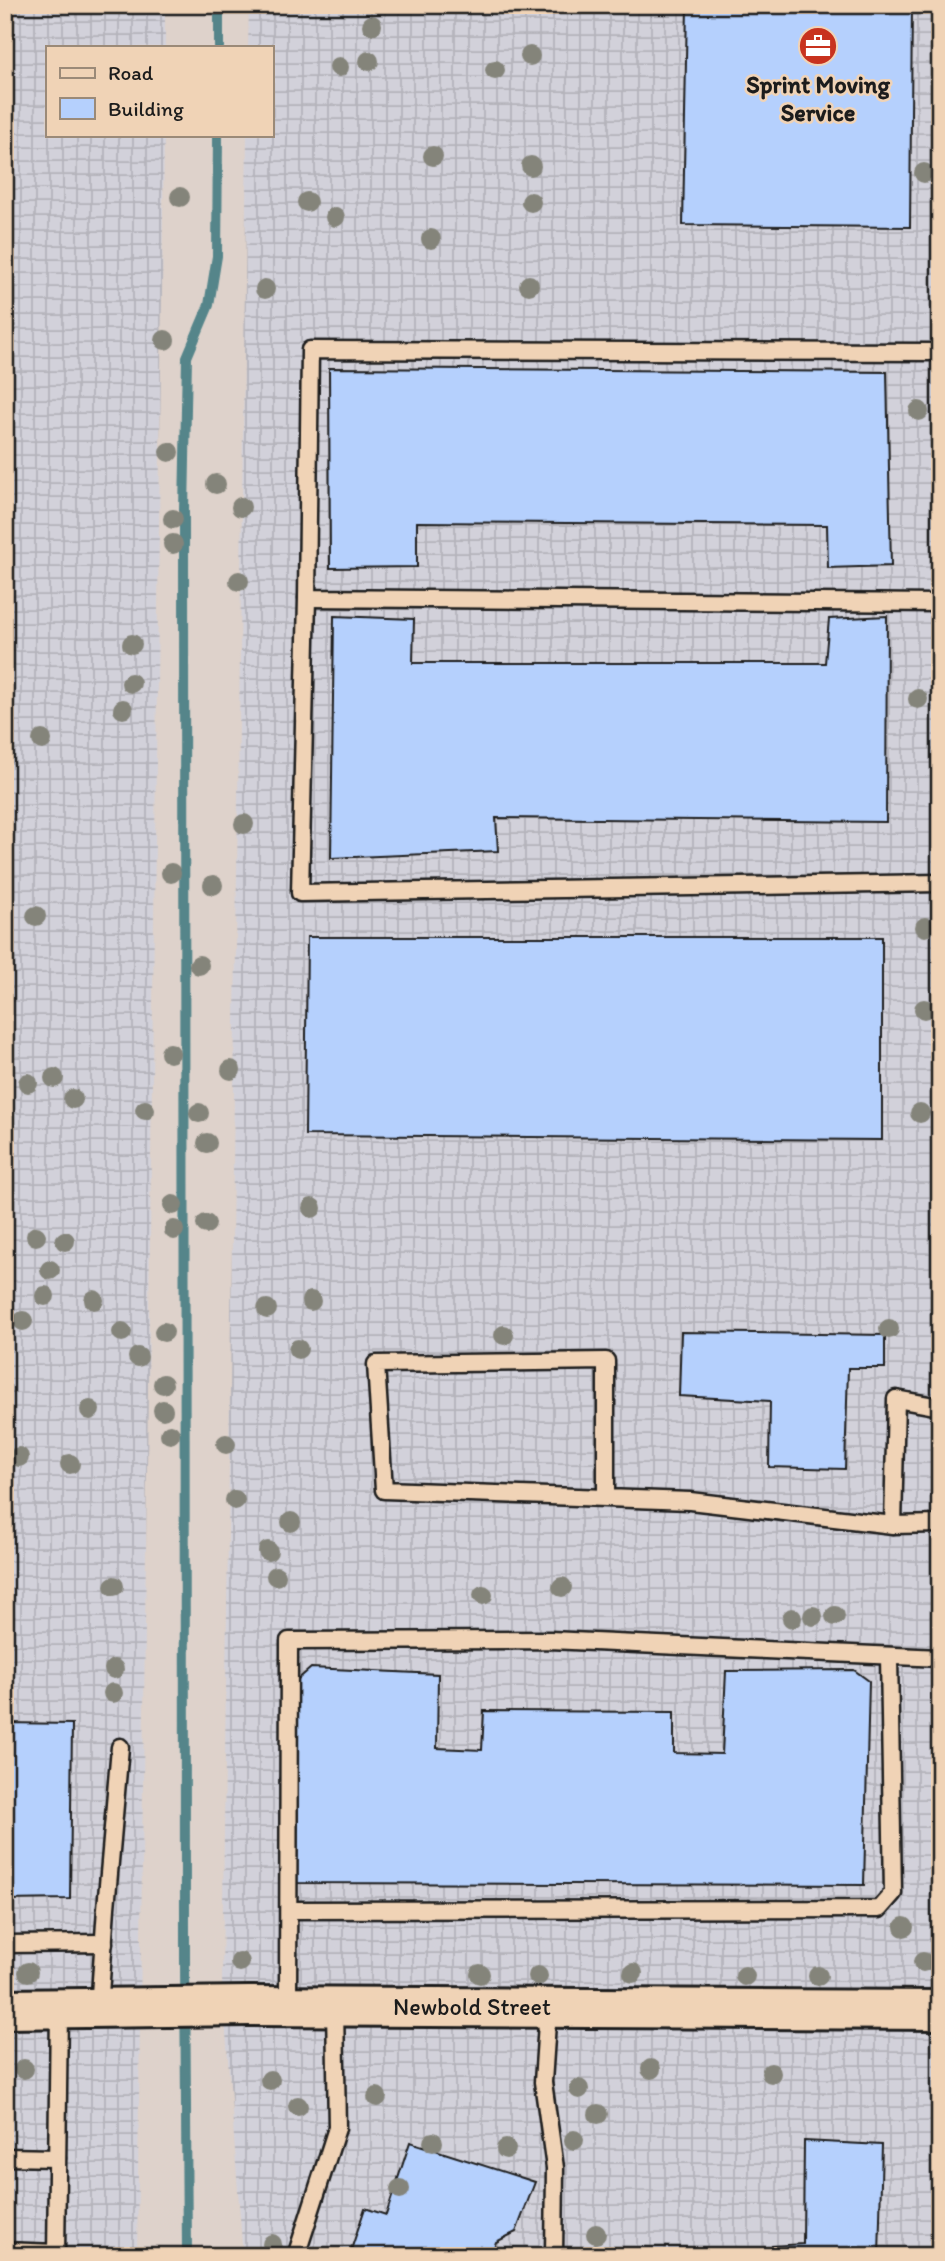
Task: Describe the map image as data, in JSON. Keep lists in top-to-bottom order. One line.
{"streets":{"street":["Newbold Street"]},"places":{"office":["Sprint Moving Service"]},"legend":["Road","Building"]}
